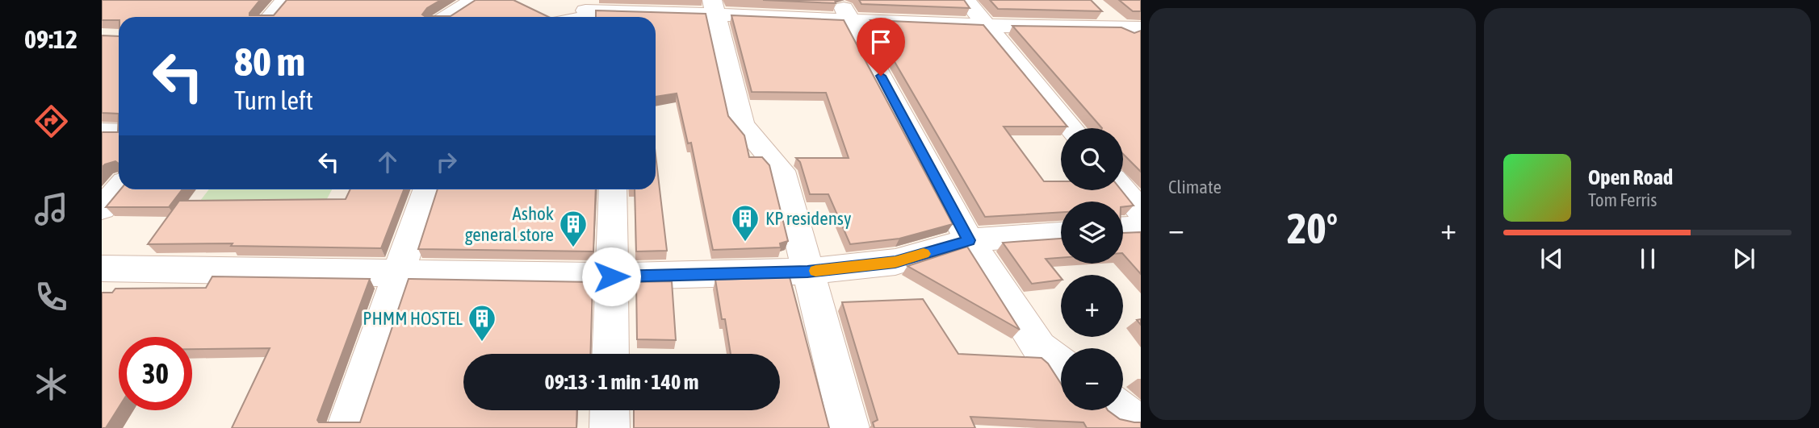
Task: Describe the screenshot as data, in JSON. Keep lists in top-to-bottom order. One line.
{"places":{"building":["KP residensy","Ashok general store","PHMM HOSTEL"]},"page":{"tabs":"09:12","tile":"Climate","turn":["80 m","Turn left"],"map_buttons":["+","−"],"song":["Open Road","Tom Ferris"],"heat":["−","20°","+"],"limit":"30","trip":"09:13 · 1 min · 140 m"}}
